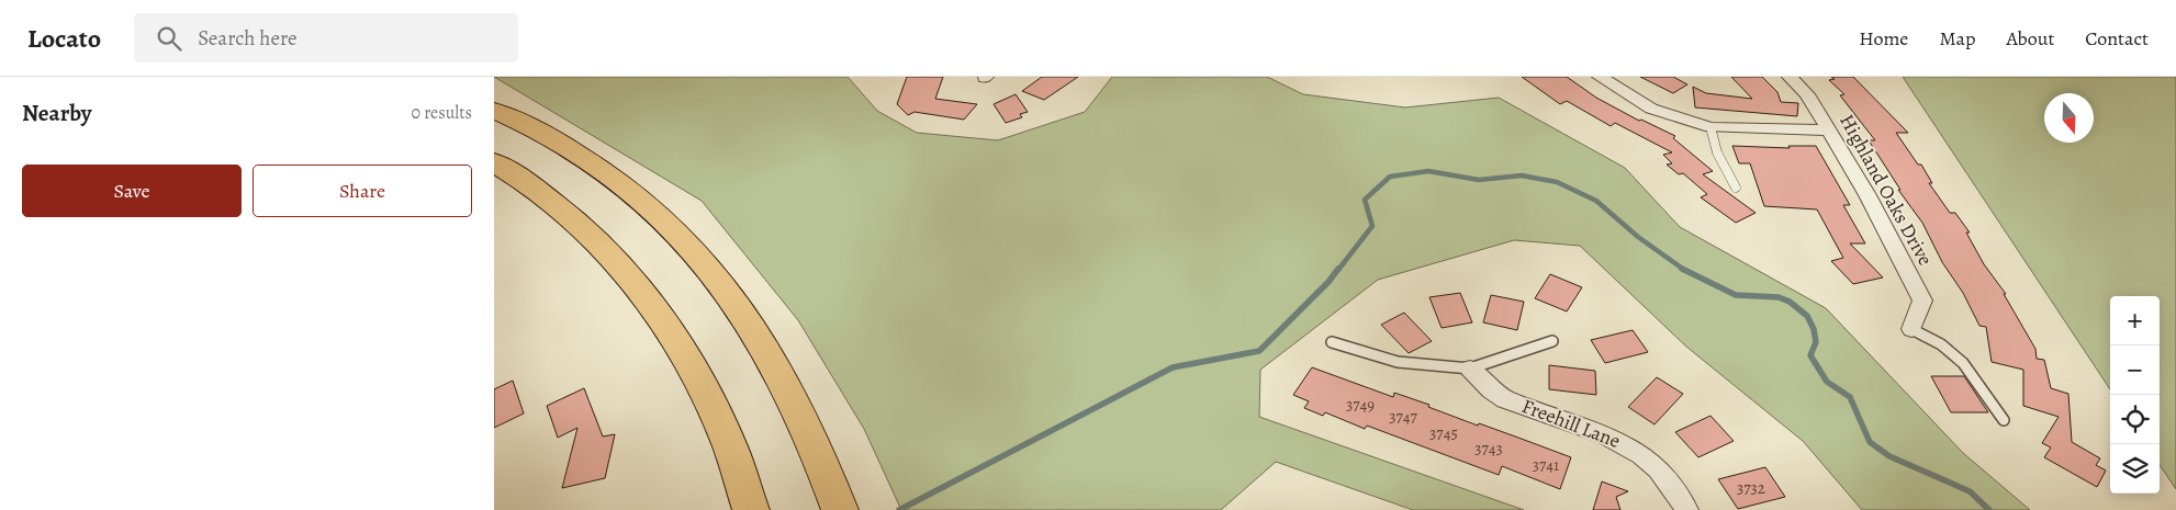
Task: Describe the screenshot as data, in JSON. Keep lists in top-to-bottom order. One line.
{"streets":{"street":["Highland Oaks Drive","Freehill Lane"]},"house_numbers":["3749","3747","3745","3743","3741","3732"],"north":"bottom","page":{"header":"Locato","search":"Search here","nav":["Home","Map","About","Contact"],"heading":["Nearby","0 results"],"buttons":["Save","Share"],"map_buttons":["+","−"]}}
